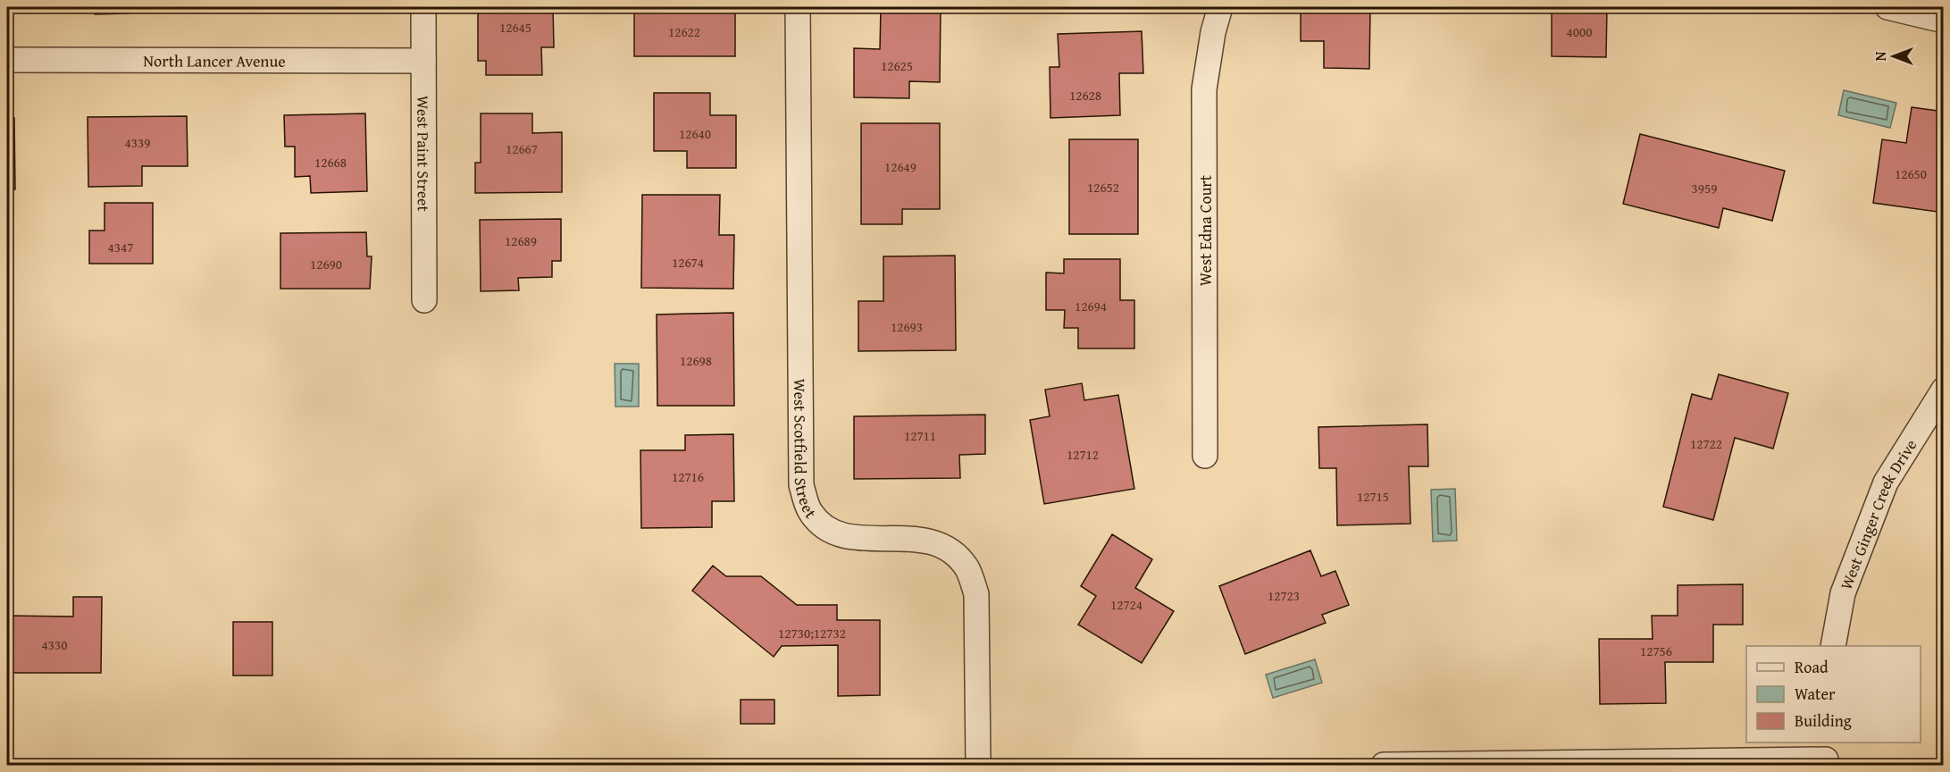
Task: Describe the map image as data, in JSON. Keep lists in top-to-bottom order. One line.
{"streets":{"street":["North Lancer Avenue","West Paint Street","West Edna Court","West Scotfield Street","West Ginger Creek Drive"]},"crossings":[["North Lancer Avenue","West Paint Street"]],"house_numbers":["12645","12622","4000","12625","12628","12640","4339","12667","12668","12649","12650","12652","3959","12689","4347","12674","12690","12694","12693","12698","12711","12722","12712","12716","12715","12723","12724","12730;12732","4330","12756"],"legend":["Road","Water","Building"],"north":"left"}
